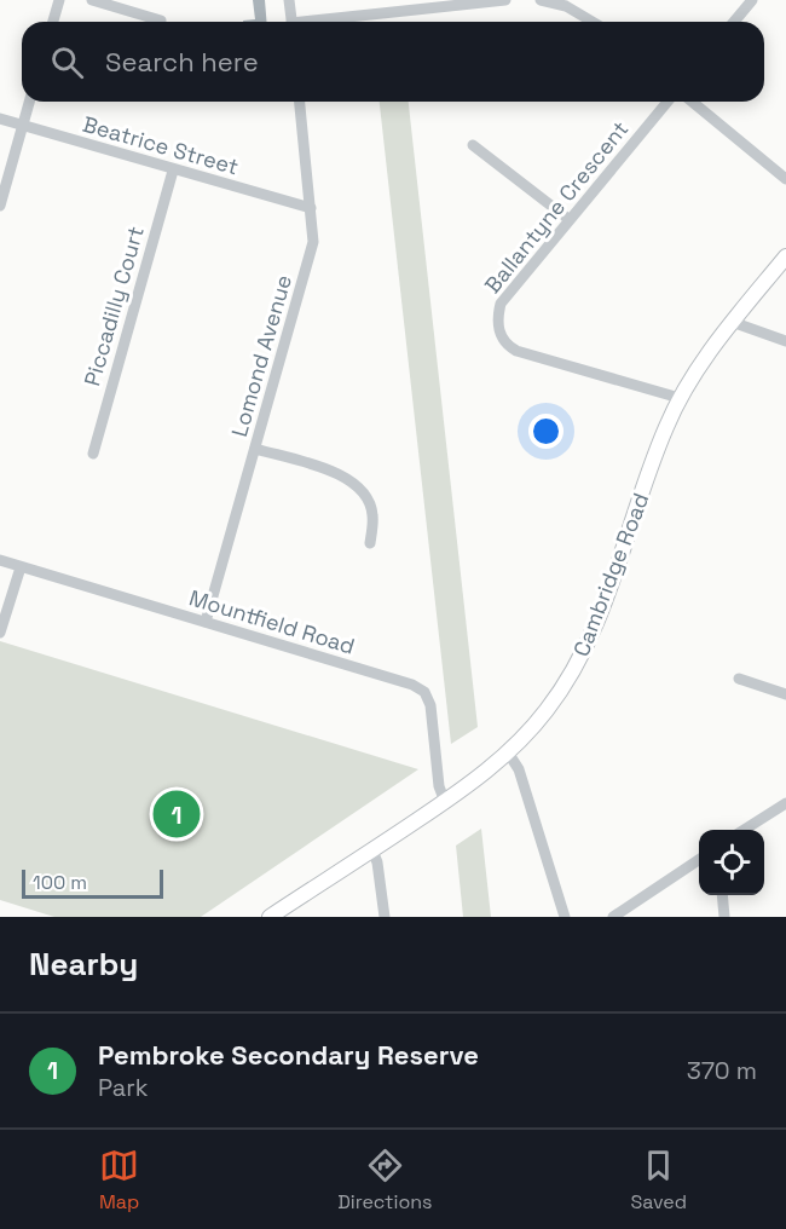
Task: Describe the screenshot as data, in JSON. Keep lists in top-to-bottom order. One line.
{"streets":{"main road":["Cambridge Road"],"street":["Beatrice Street","Ballantyne Crescent","Piccadilly Court","Lomond Avenue","Mountfield Road"]},"crossings":[["Beatrice Street","Piccadilly Court"],["Beatrice Street","Lomond Avenue"],["Ballantyne Crescent","Cambridge Road"],["Lomond Avenue","Mountfield Road"],["Cambridge Road","Mountfield Road"]],"scale_bar":"100 m","page":{"search":"Search here","pins":"1","scale":"100 m","heading":"Nearby","list":[{"mark":"1","name":"Pembroke Secondary Reserve","note":"Park","value":"370 m"}],"nav":["Map","Directions","Saved"]}}
